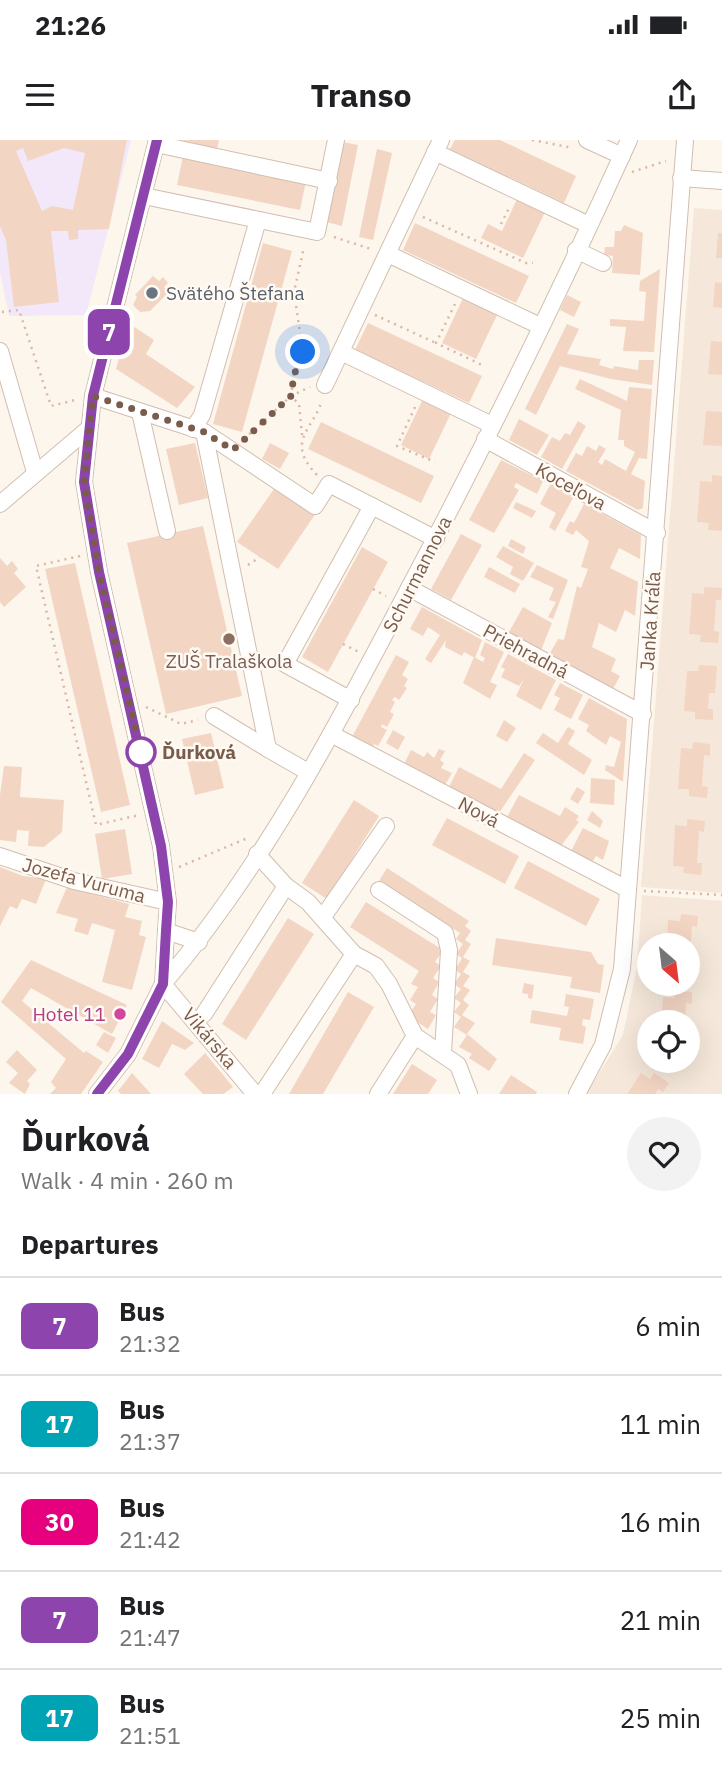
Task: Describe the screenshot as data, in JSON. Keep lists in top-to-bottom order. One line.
{"streets":{"street":["Koceľova","Schurmannova","Janka Kráľa","Priehradná","Nová","Jozefa Vuruma","Vikárska"]},"crossings":[["Koceľova","Schurmannova"],["Koceľova","Janka Kráľa"],["Schurmannova","Priehradná"],["Schurmannova","Nová"],["Schurmannova","Vikárska"],["Janka Kráľa","Priehradná"],["Janka Kráľa","Nová"]],"places":["Svätého Štefana","ZUŠ Tralaškola","Ďurková","Hotel 11"],"lines":["bus line 7"],"north":"bottom right","page":{"status":"21:26","header":"Transo","on_map":"7","heading":[["Ďurková","Walk · 4 min · 260 m"],"Departures"],"list":[{"mark":"7","name":"Bus","note":"21:32","value":"6 min"},{"mark":"17","name":"Bus","note":"21:37","value":"11 min"},{"mark":"30","name":"Bus","note":"21:42","value":"16 min"},{"mark":"7","name":"Bus","note":"21:47","value":"21 min"},{"mark":"17","name":"Bus","note":"21:51","value":"25 min"}]}}
